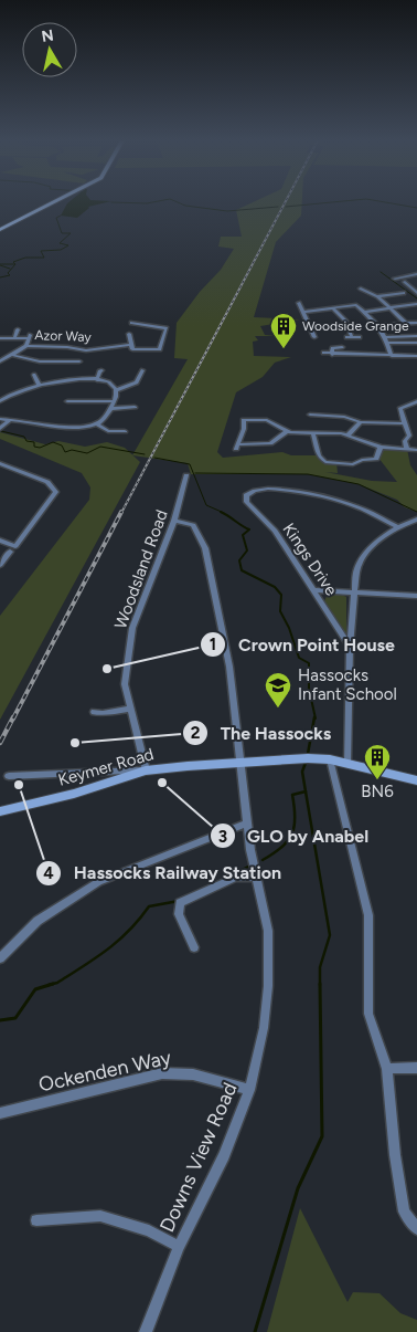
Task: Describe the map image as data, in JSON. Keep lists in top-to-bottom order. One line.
{"streets":{"main road":["Keymer Road"],"street":["Azor Way","Kings Drive","Woodsland Road","Ockenden Way","Downs View Road"]},"crossings":[["Woodsland Road","Keymer Road"],["Woodsland Road","Downs View Road"],["Keymer Road","Downs View Road"],["Ockenden Way","Downs View Road"]],"places":{"building":["Woodside Grange","BN6"],"other":["Crown Point House","The Hassocks","GLO by Anabel","Hassocks Railway Station"],"school or university":["Hassocks Infant School"]},"north":"top"}
